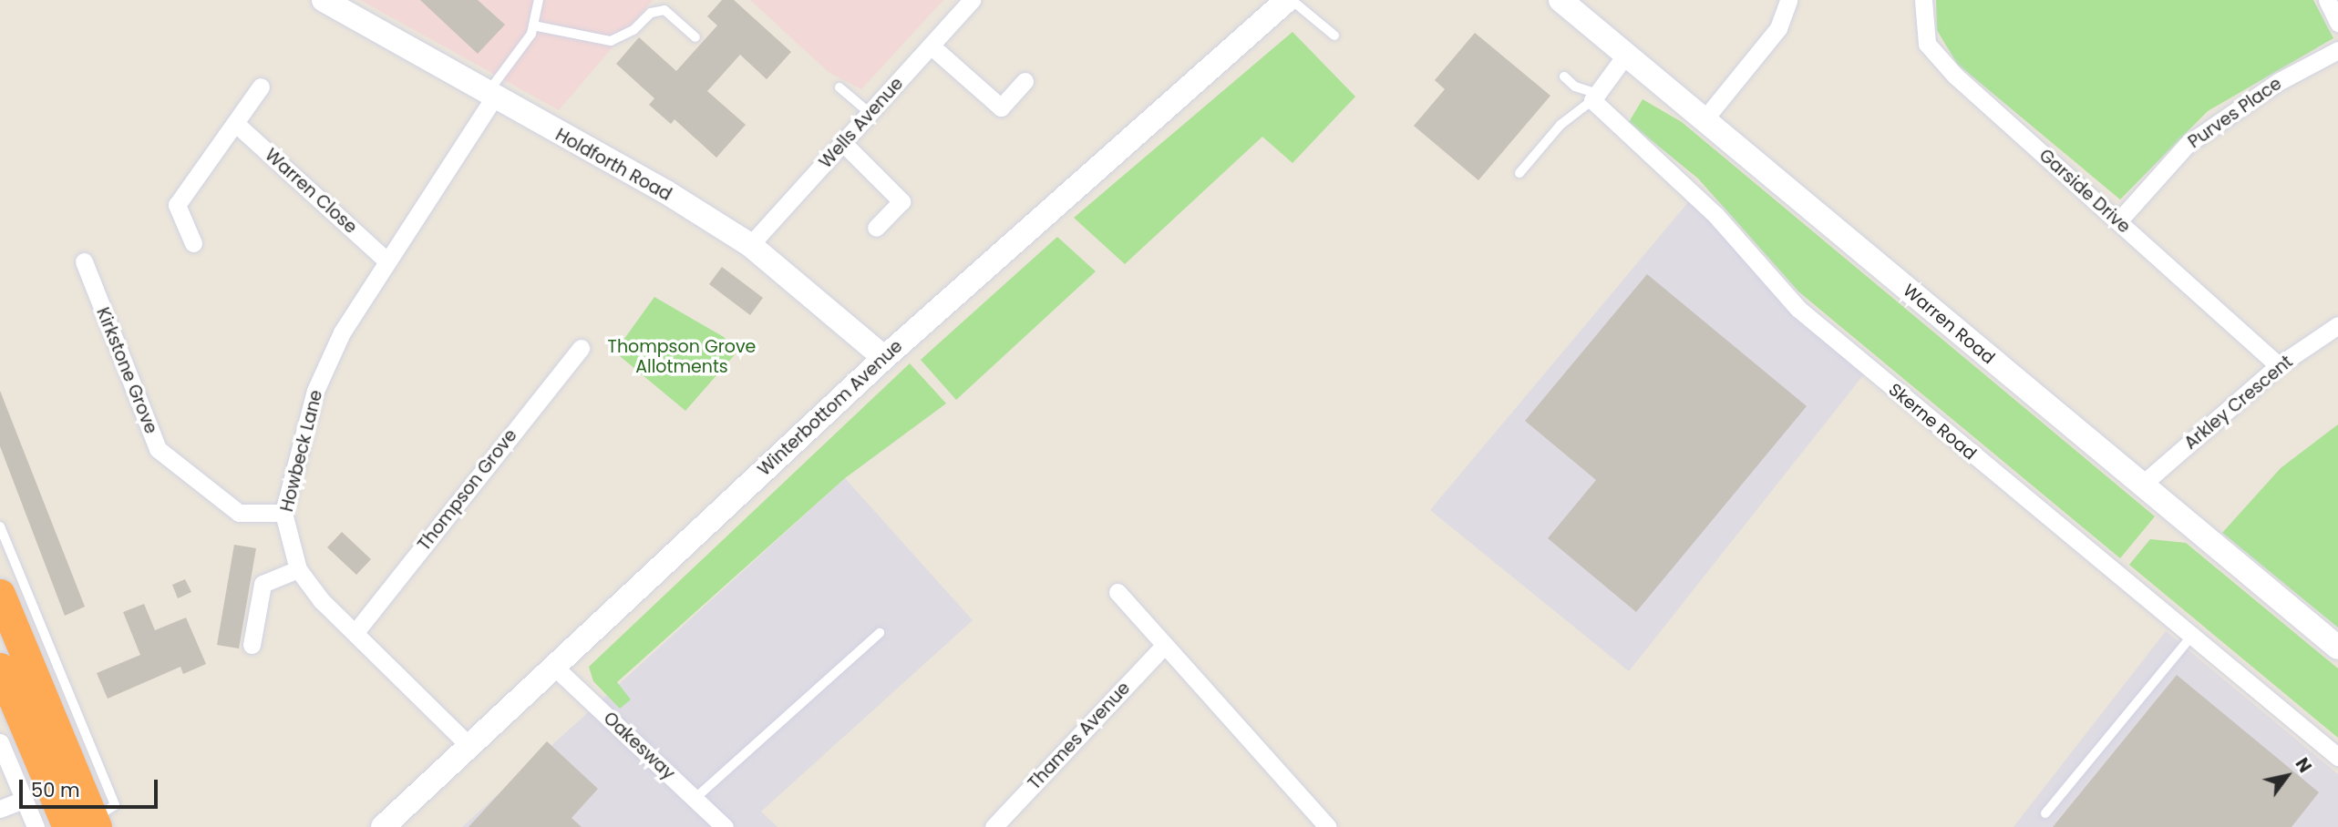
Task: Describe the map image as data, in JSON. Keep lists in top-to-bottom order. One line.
{"streets":{"street":["Purves Place","Wells Avenue","Holdforth Road","Warren Close","Garside Drive","Warren Road","Kirkstone Grove","Arkley Crescent","Winterbottom Avenue","Skerne Road","Howbeck Lane","Thompson Grove","Thames Avenue","Oakesway"]},"crossings":[["Purves Place","Garside Drive"],["Wells Avenue","Holdforth Road"],["Holdforth Road","Winterbottom Avenue"],["Holdforth Road","Howbeck Lane"],["Warren Close","Howbeck Lane"],["Garside Drive","Arkley Crescent"],["Warren Road","Arkley Crescent"],["Kirkstone Grove","Howbeck Lane"],["Winterbottom Avenue","Howbeck Lane"],["Winterbottom Avenue","Oakesway"],["Howbeck Lane","Thompson Grove"]],"parks":["Thompson Grove Allotments"],"scale_bar":"50 m","north":"top right"}
